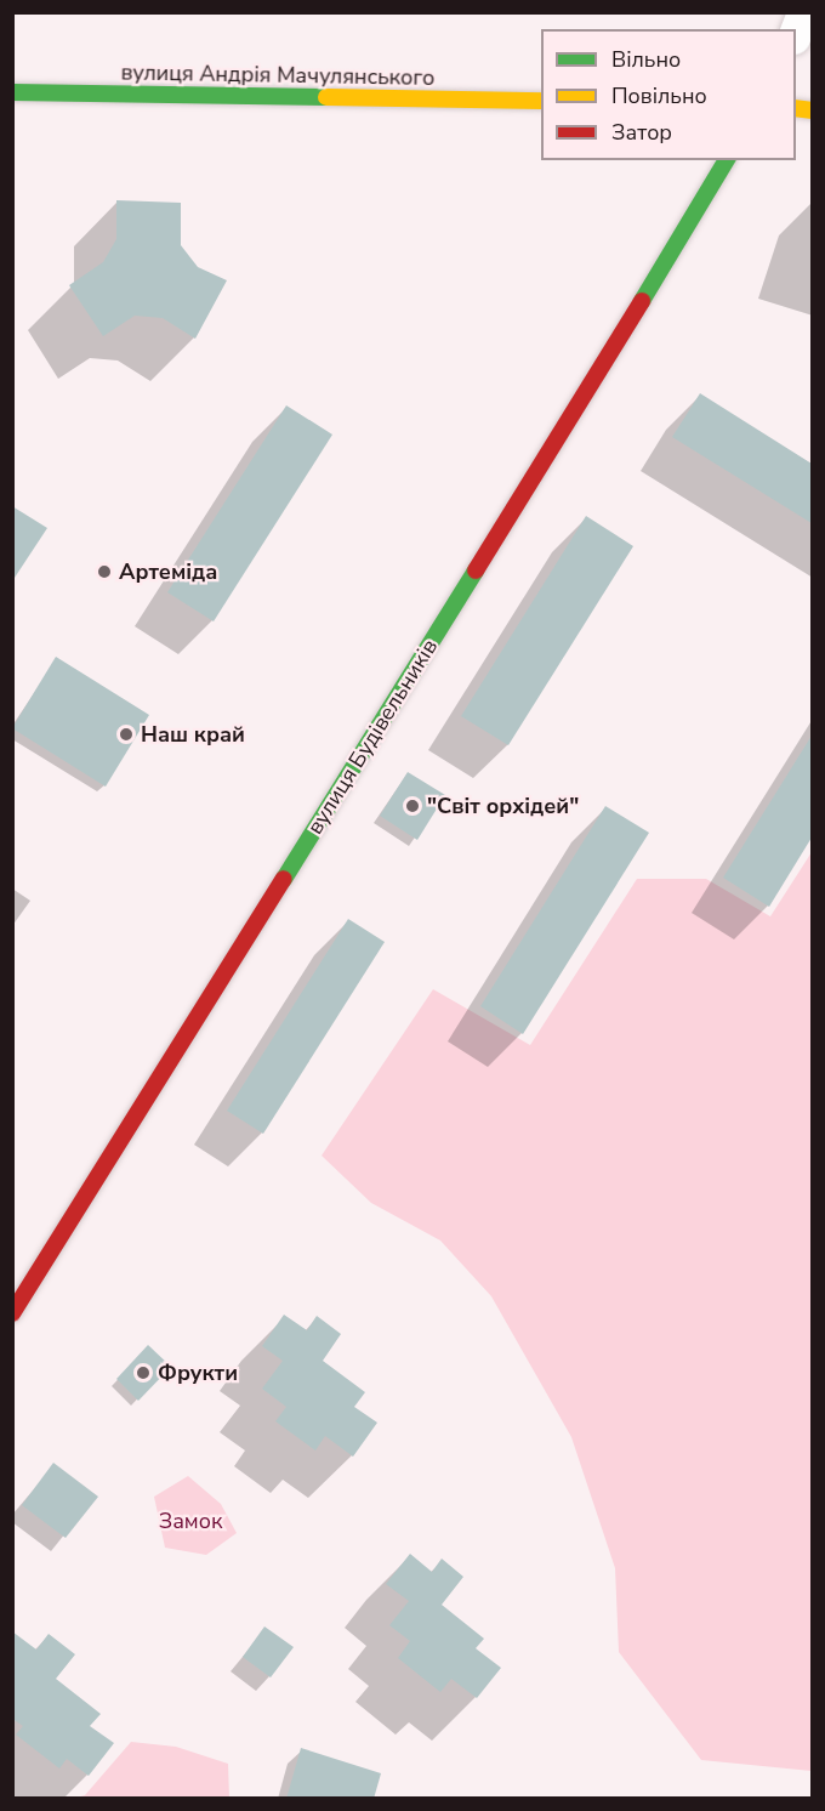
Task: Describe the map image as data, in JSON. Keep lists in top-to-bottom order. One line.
{"streets":{"street":["вулиця Андрія Мачулянського","вулиця Будівельників"]},"parks":["Замок"],"places":["Артеміда","Наш край","\"Світ орхідей\"","Фрукти"],"legend":["Вільно","Повільно","Затор"]}
